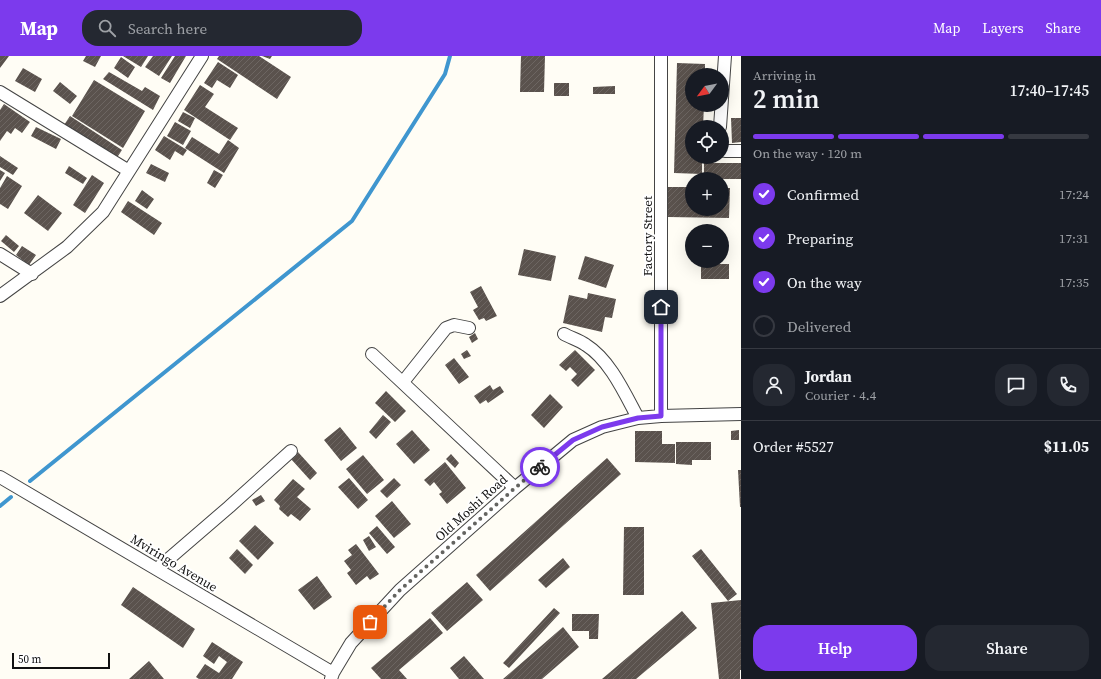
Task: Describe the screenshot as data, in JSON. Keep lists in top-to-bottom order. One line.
{"streets":{"street":["Factory Street","Old Moshi Road","Mviringo Avenue"]},"crossings":[["Factory Street","Old Moshi Road"],["Old Moshi Road","Mviringo Avenue"]],"scale_bar":"50 m","north":"bottom left","page":{"header":"Map","search":"Search here","nav":["Map","Layers","Share"],"heading":["2 min","Arriving in","17:40–17:45"],"panel":["Jordan","Courier · 4.4","Order #5527","$11.05"],"map_buttons":["+","−"],"bar":"On the way · 120 m","list":[["Confirmed","17:24"],["Preparing","17:31"],["On the way","17:35"],"Delivered"],"buttons":["Help","Share"],"scale":"50 m"}}
